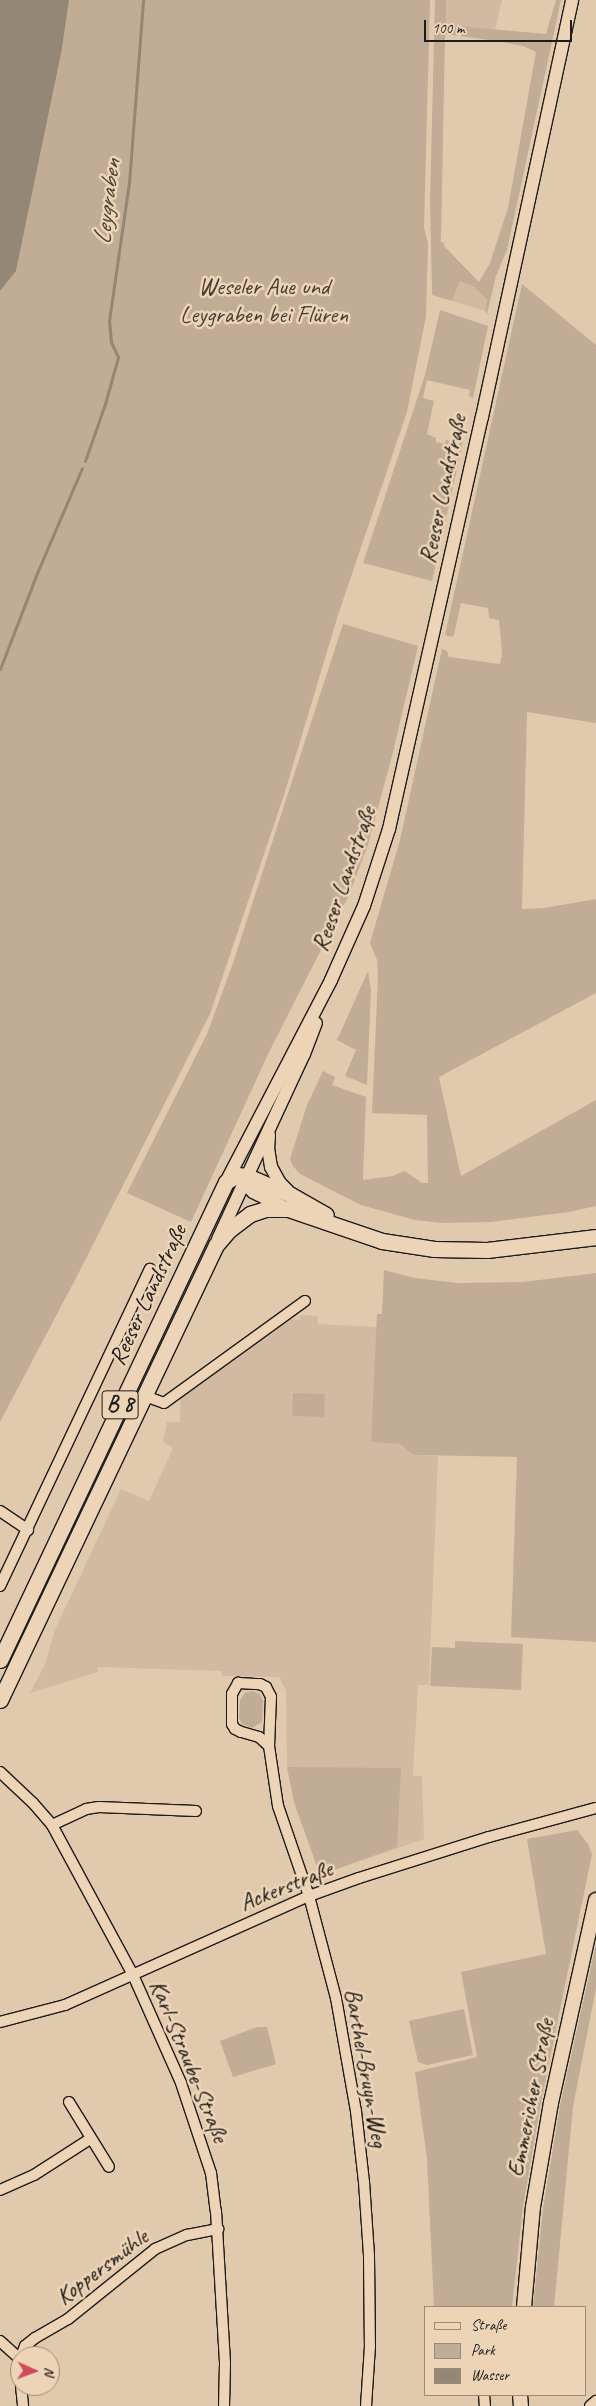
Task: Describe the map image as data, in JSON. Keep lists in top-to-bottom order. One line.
{"streets":{"main road":["Reeser Landstraße","B 8","Emmericher Straße"],"street":["Ackerstraße","Karl-Straube-Straße","Barthel-Bruyn-Weg","Koppersmühle"]},"crossings":[["Reeser Landstraße","B 8"],["Ackerstraße","Karl-Straube-Straße"],["Ackerstraße","Barthel-Bruyn-Weg"],["Karl-Straube-Straße","Koppersmühle"]],"water":["Leygraben"],"parks":["Weseler Aue und Leygraben bei Flüren"],"legend":["Straße","Park","Wasser"],"scale_bar":"100 m","north":"right"}
